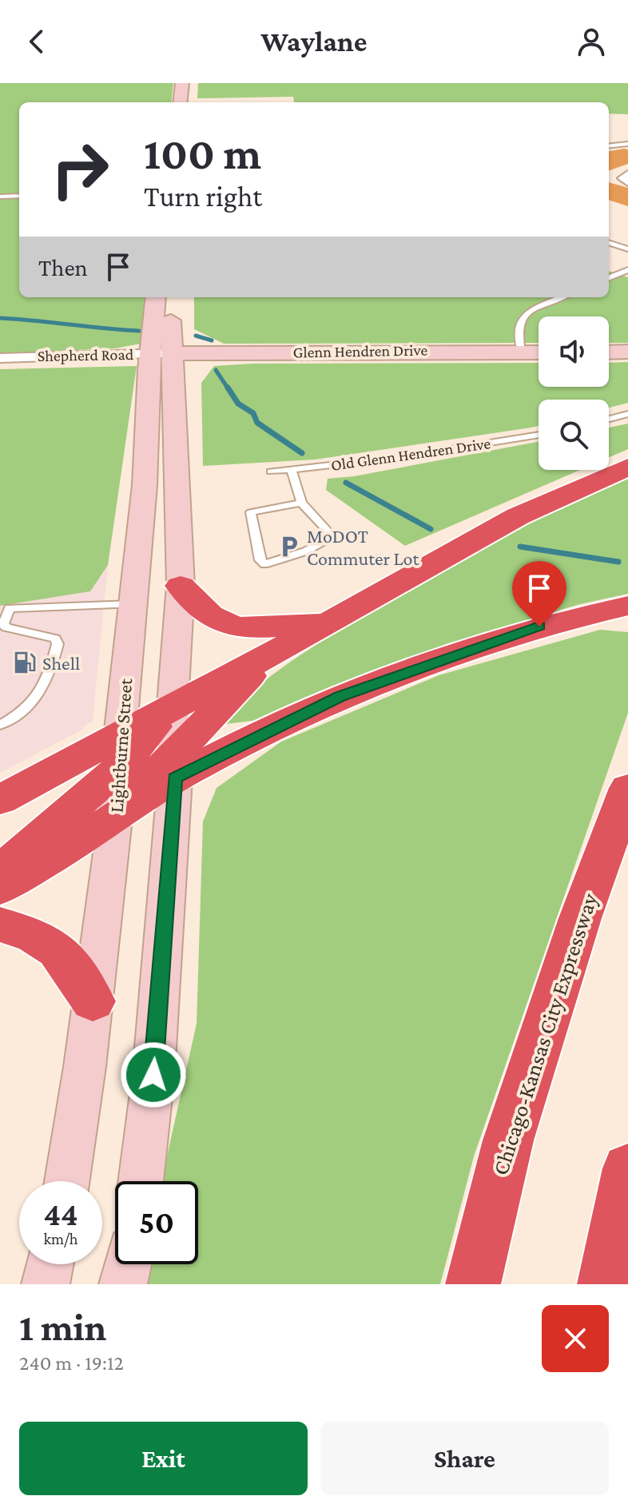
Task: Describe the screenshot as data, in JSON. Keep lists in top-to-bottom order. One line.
{"streets":{"highway":["Chicago-Kansas City Expressway"],"main road":["Glenn Hendren Drive","Lightburne Street"],"street":["Shepherd Road"],"lane":["Old Glenn Hendren Drive"]},"crossings":[["Glenn Hendren Drive","Shepherd Road"],["Glenn Hendren Drive","Lightburne Street"],["Shepherd Road","Lightburne Street"]],"places":{"parking":["MoDOT Commuter Lot"],"fuel station":["Shell"]},"page":{"header":"Waylane","turn":["100 m","Turn right"],"then":"Then","speed":"44 km/h","limit":"50","heading":["1 min","240 m · 19:12"],"buttons":["Exit","Share"]}}
